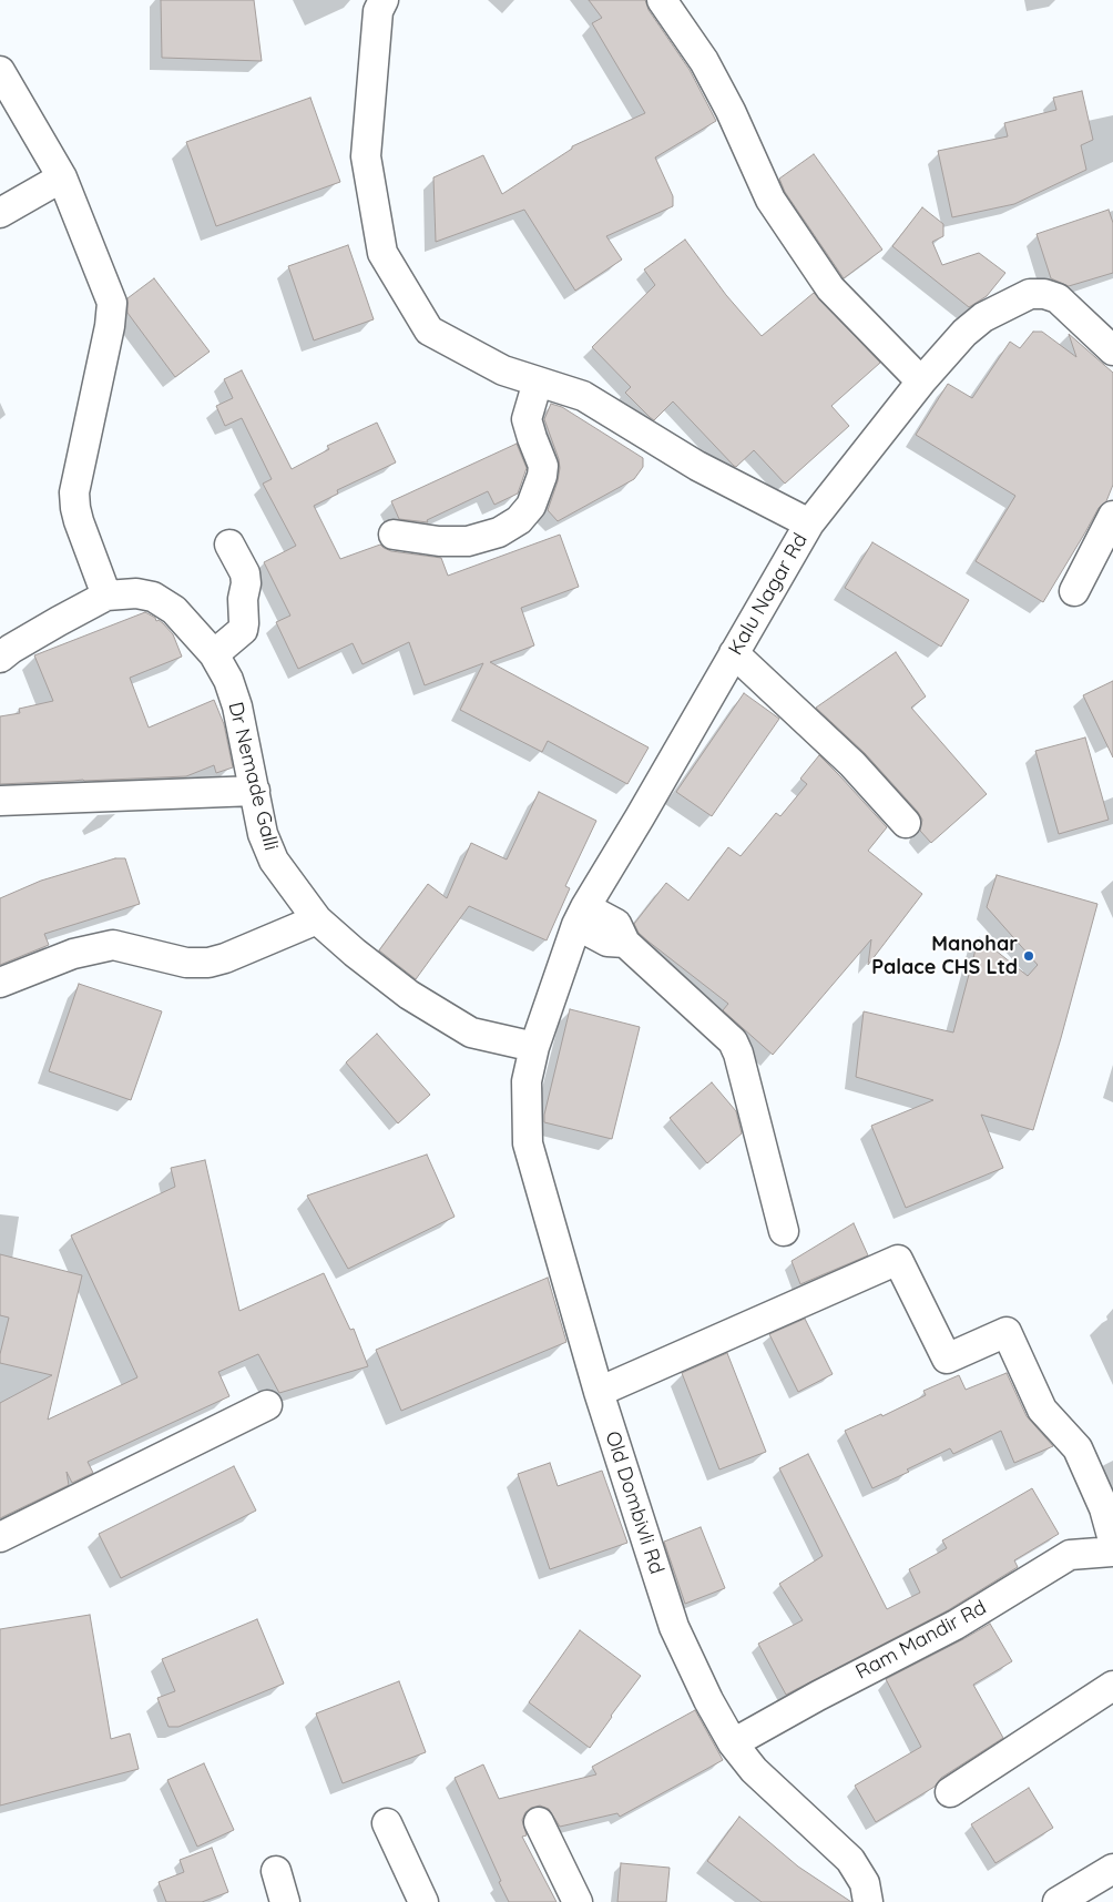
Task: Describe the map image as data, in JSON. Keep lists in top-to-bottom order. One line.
{"streets":{"street":["Kalu Nagar Rd","Dr Nemade Galli","Old Dombivli Rd","Ram Mandir Rd"]},"crossings":[["Kalu Nagar Rd","Dr Nemade Galli"],["Kalu Nagar Rd","Old Dombivli Rd"],["Dr Nemade Galli","Old Dombivli Rd"],["Old Dombivli Rd","Ram Mandir Rd"]],"places":["Manohar Palace CHS Ltd"]}
